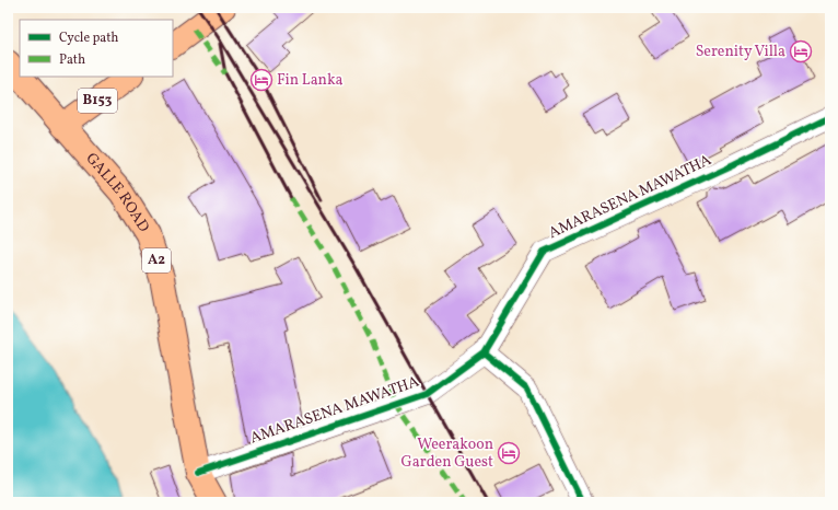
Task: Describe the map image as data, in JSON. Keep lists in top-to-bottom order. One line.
{"streets":{"main road":["B153","GALLE ROAD","A2"],"street":["AMARASENA MAWATHA"]},"crossings":[["B153","GALLE ROAD"],["GALLE ROAD","AMARASENA MAWATHA"]],"places":{"hotel":["Serenity Villa","Fin Lanka","Weerakoon Garden Guest"]},"legend":["Cycle path","Path"]}
